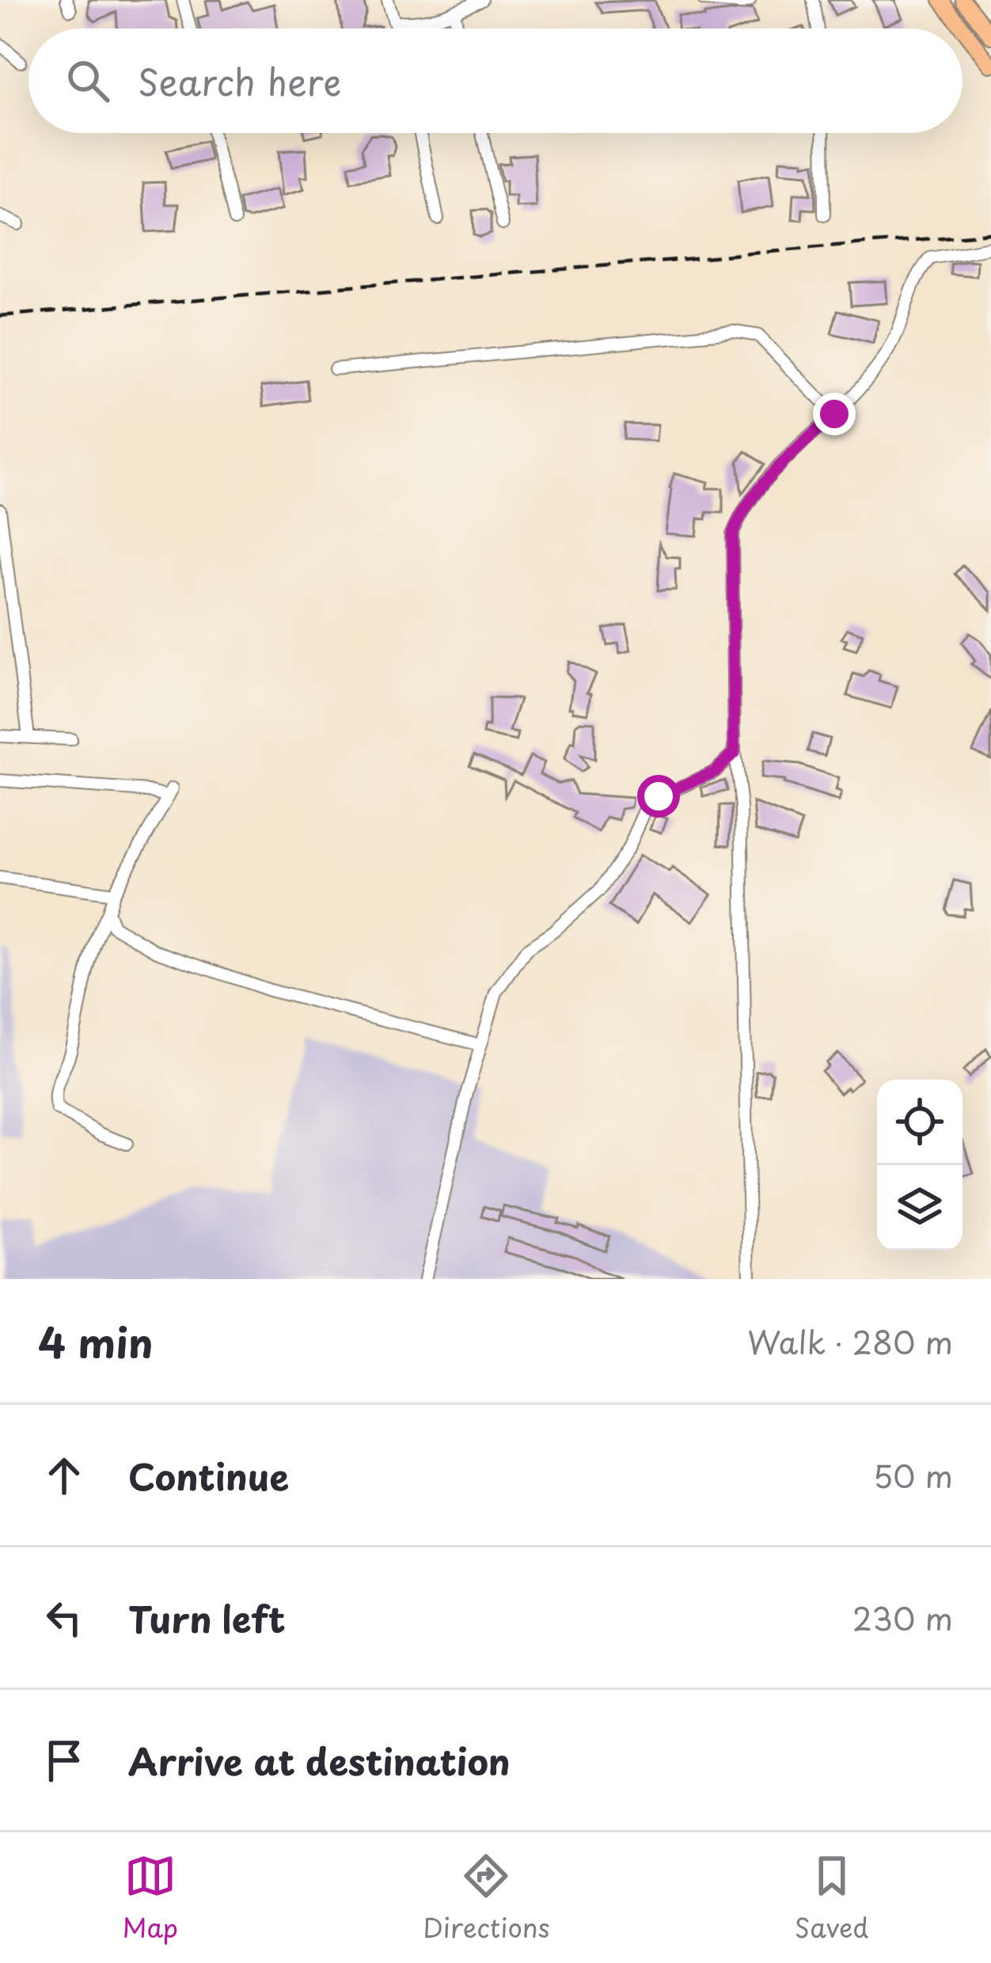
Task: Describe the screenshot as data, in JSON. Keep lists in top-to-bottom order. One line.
{"page":{"search":"Search here","heading":["4 min","Walk · 280 m"],"list":[["Continue","50 m"],["Turn left","230 m"],"Arrive at destination"],"nav":["Map","Directions","Saved"]}}
